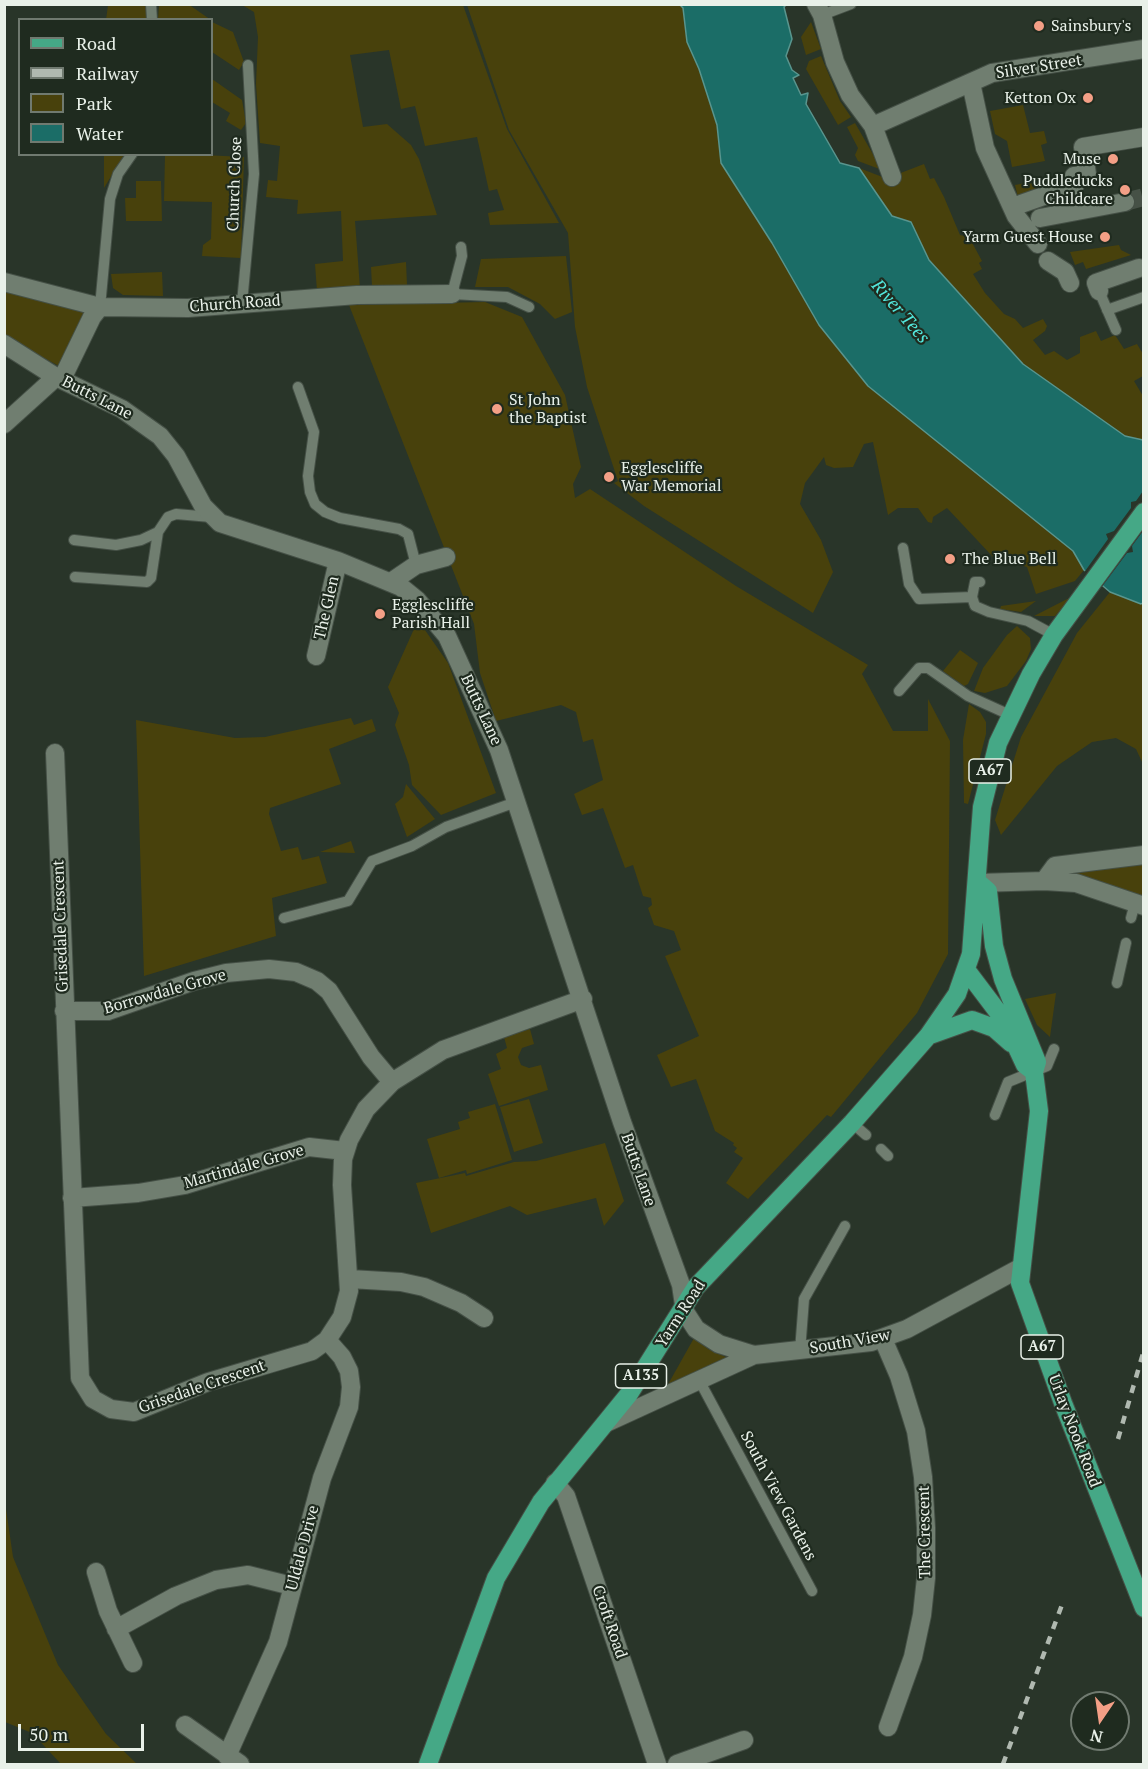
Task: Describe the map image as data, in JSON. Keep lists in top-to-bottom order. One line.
{"streets":{"main road":["A67","Yarm Road","A135","Urlay Nook Road"],"street":["Silver Street","Church Road","Butts Lane","The Glen","Grisedale Crescent","Borrowdale Grove","Martindale Grove","South View","The Crescent","Uldale Drive","Croft Road"],"lane":["Church Close","South View Gardens"]},"crossings":[["Church Close","Church Road"],["Butts Lane","The Glen"],["Butts Lane","Grisedale Crescent"],["Butts Lane","Yarm Road"],["Butts Lane","South View"],["A67","Yarm Road"],["A67","Urlay Nook Road"],["Grisedale Crescent","Borrowdale Grove"],["Grisedale Crescent","Martindale Grove"],["Grisedale Crescent","Uldale Drive"],["Yarm Road","South View"],["Yarm Road","Croft Road"],["South View","Urlay Nook Road"],["South View","The Crescent"]],"water":["River Tees"],"places":["Sainsbury's","Ketton Ox","Muse","Puddleducks Childcare","Yarm Guest House","St John the Baptist","Egglescliffe War Memorial","The Blue Bell","Egglescliffe Parish Hall"],"legend":["Road","Railway","Park","Water"],"scale_bar":"50 m","north":"bottom"}
